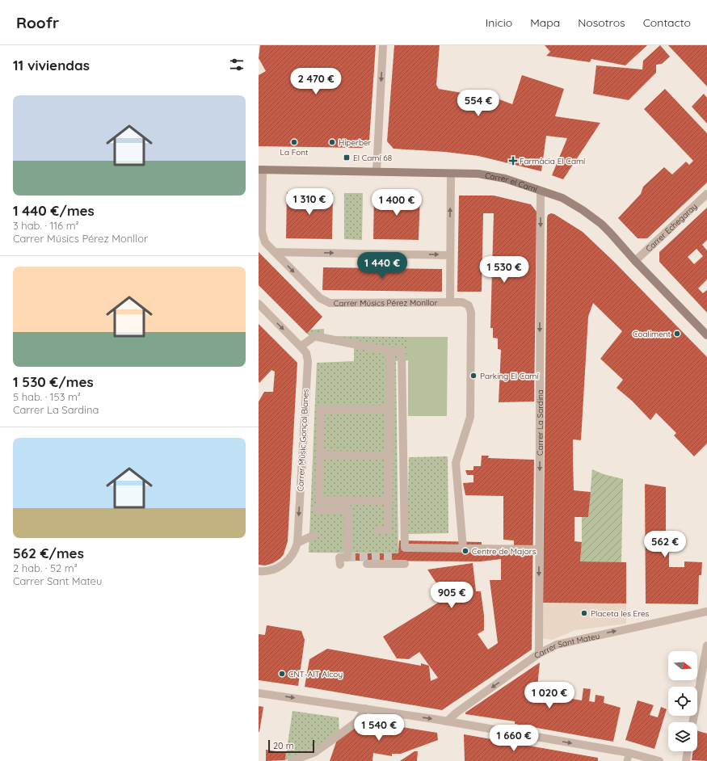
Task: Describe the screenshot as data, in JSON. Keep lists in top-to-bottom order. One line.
{"streets":{"street":["Carrer el Camí","Carrer Echegaray","Carrer Músics Pérez Monllor","Carrer La Sardina","Carrer Músic Gonçal Blanes","Carrer Sant Mateu"]},"crossings":[["Carrer el Camí","Carrer Echegaray"],["Carrer el Camí","Carrer Músics Pérez Monllor"],["Carrer el Camí","Carrer La Sardina"],["Carrer La Sardina","Carrer Sant Mateu"]],"one_way":["Carrer La Sardina","Carrer Músic Gonçal Blanes"],"places":{"other":["La Font","Hiperber","Coaliment","Parking El Camí","Centre de Majors","Placeta les Eres","CNT-AIT Alcoy"],"transit":["El Camí 68"],"health":["Farmàcia El Camí"]},"scale_bar":"20 m","north":"right","page":{"header":"Roofr","nav":["Inicio","Mapa","Nosotros","Contacto"],"heading":"11 viviendas","price":["2 470 €","554 €","1 310 €","1 400 €","1 440 €","1 530 €","562 €","905 €","1 020 €","1 540 €","1 660 €"],"list":[{"name":"1 440 €/mes","note":"3 hab. · 116 m² · Carrer Músics Pérez Monllor"},{"name":"1 530 €/mes","note":"5 hab. · 153 m² · Carrer La Sardina"},{"name":"562 €/mes","note":"2 hab. · 52 m² · Carrer Sant Mateu"}],"scale":"20 m"}}
